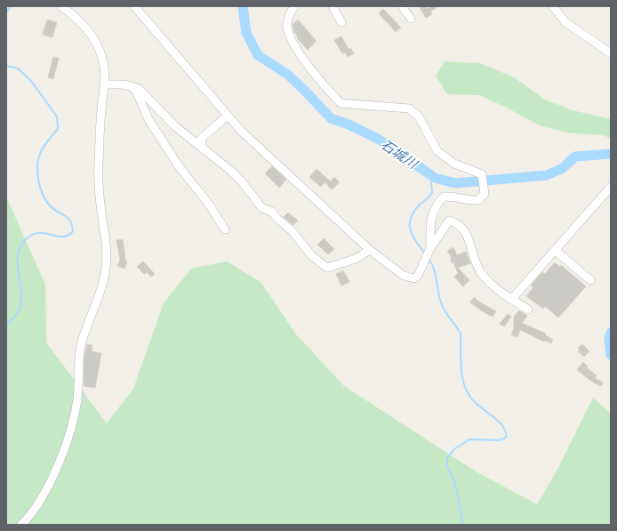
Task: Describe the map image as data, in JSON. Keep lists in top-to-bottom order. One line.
{"water":["石城川"]}
